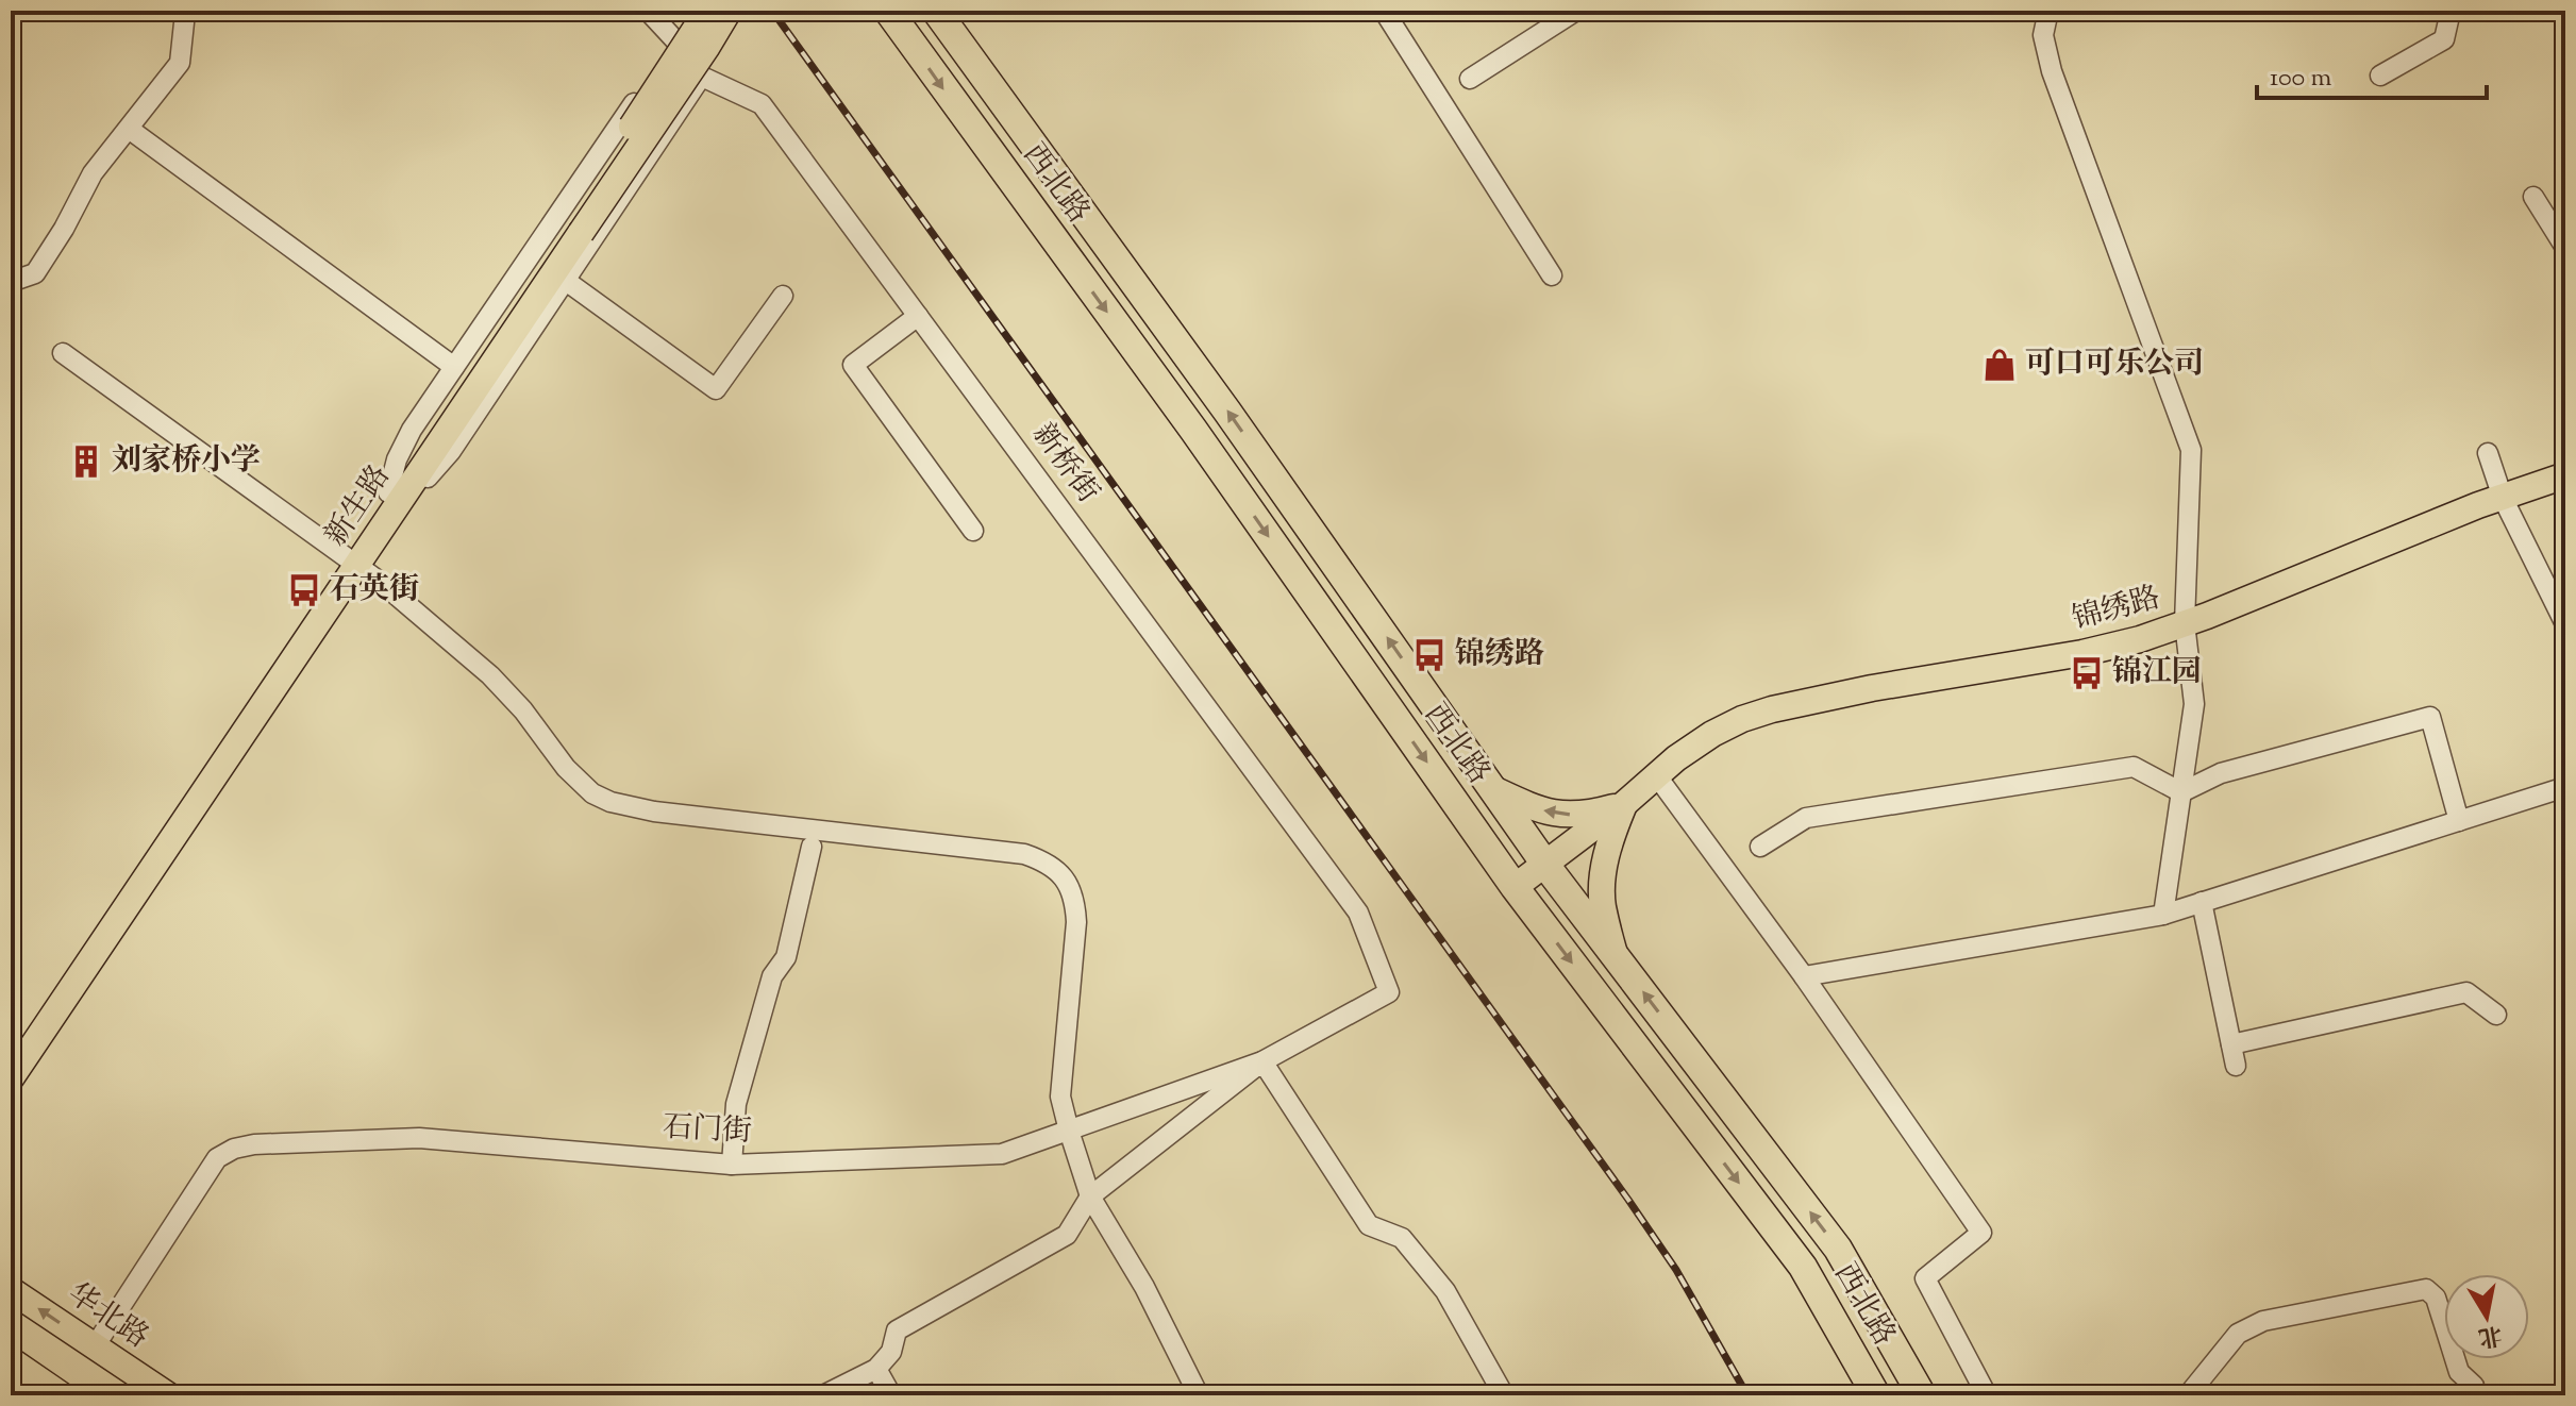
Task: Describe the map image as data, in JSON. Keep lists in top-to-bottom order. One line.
{"streets":{"highway":["西北路"],"main road":["新生路","锦绣路","华北路"],"street":["新桥街","石门街"]},"crossings":[["西北路","锦绣路"],["新桥街","石门街"],["石门街","华北路"]],"places":{"shop":["可口可乐公司"],"building":["刘家桥小学"],"bus stop":["石英街","锦绣路","锦江园"]},"scale_bar":"100 m","north":"bottom"}
